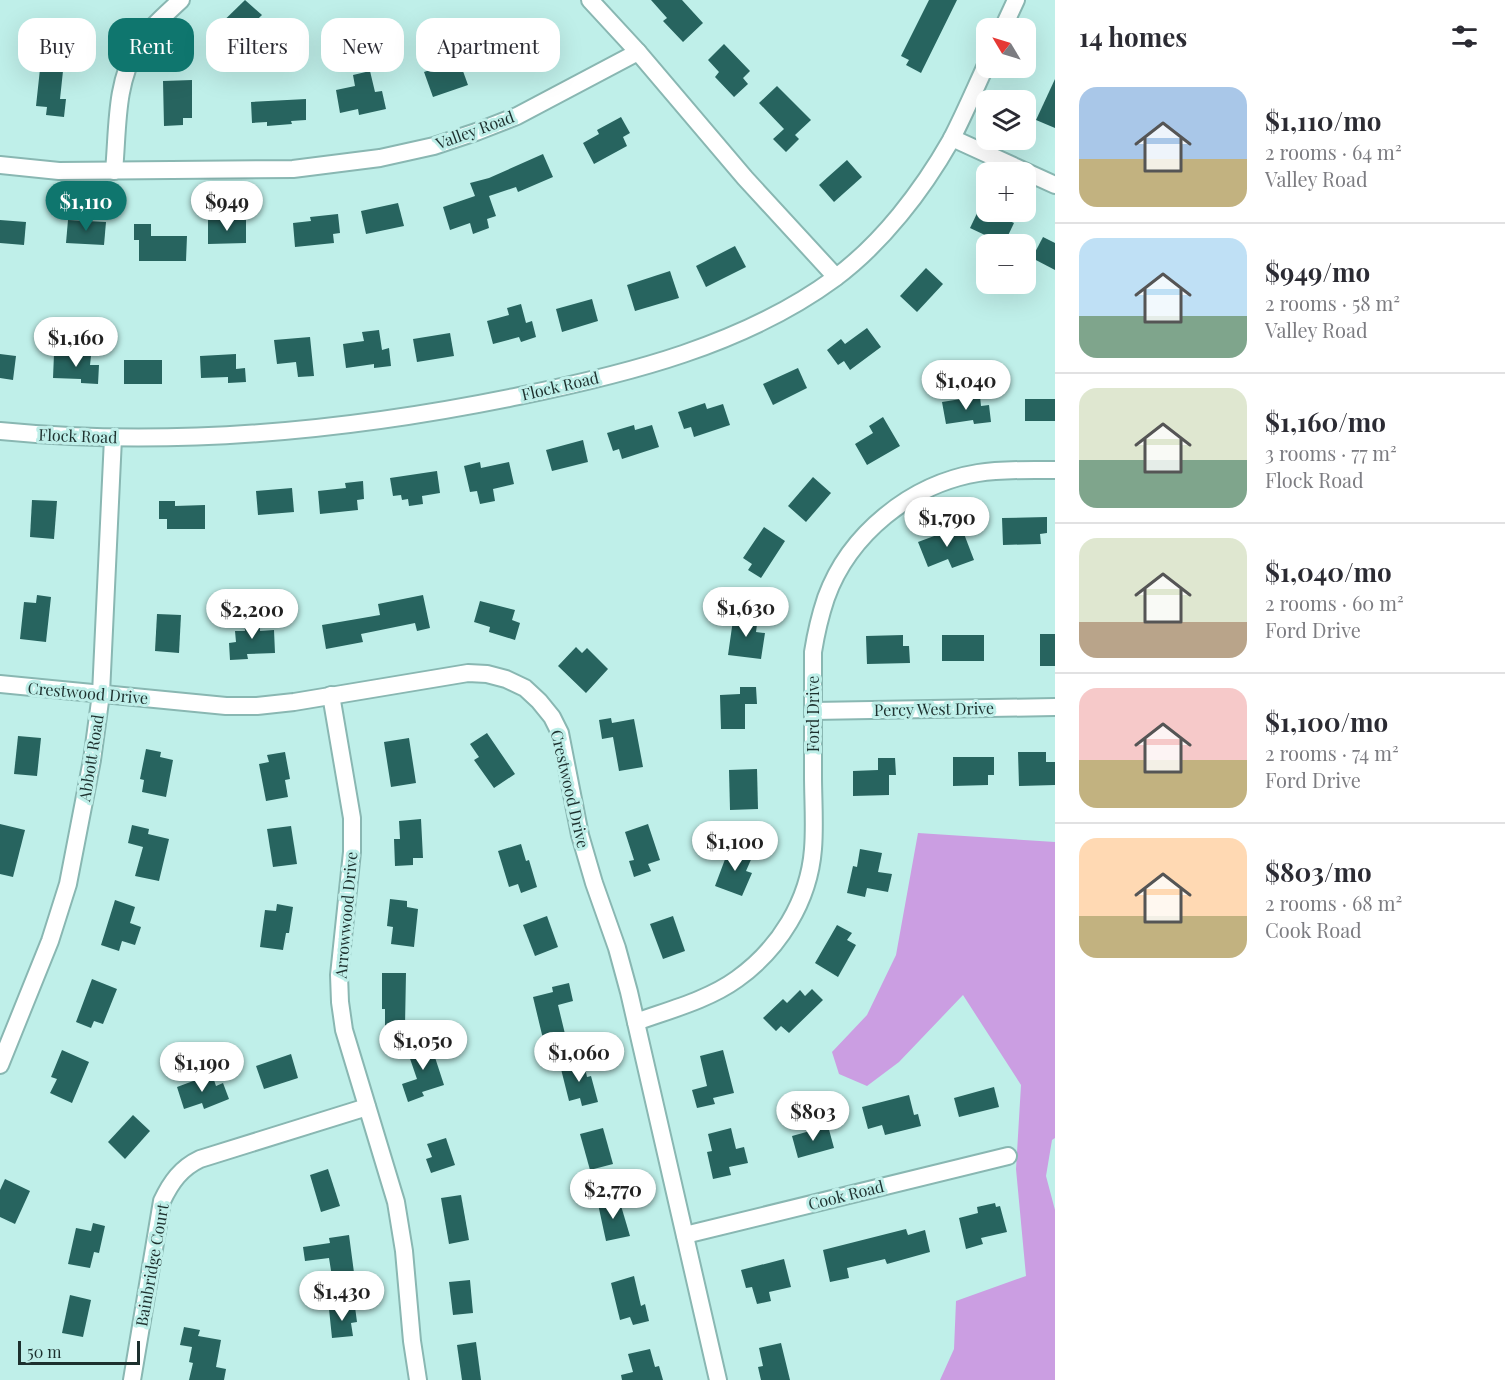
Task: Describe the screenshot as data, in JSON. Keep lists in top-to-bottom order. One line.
{"streets":{"street":["Valley Road","Flock Road","Crestwood Drive","Percy West Drive","Ford Drive","Abbott Road","Arrowwood Drive","Cook Road","Bainbridge Court"]},"crossings":[["Flock Road","Abbott Road"],["Crestwood Drive","Ford Drive"],["Crestwood Drive","Abbott Road"],["Crestwood Drive","Arrowwood Drive"],["Crestwood Drive","Cook Road"],["Percy West Drive","Ford Drive"],["Arrowwood Drive","Bainbridge Court"]],"scale_bar":"50 m","north":"top left","page":{"heading":"14 homes","map_buttons":["+","−"],"chip":["Buy","Rent","Filters","New","Apartment"],"list":[{"name":"$1,110/mo","note":"2 rooms · 64 m² · Valley Road"},{"name":"$949/mo","note":"2 rooms · 58 m² · Valley Road"},{"name":"$1,160/mo","note":"3 rooms · 77 m² · Flock Road"},{"name":"$1,040/mo","note":"2 rooms · 60 m² · Ford Drive"},{"name":"$1,100/mo","note":"2 rooms · 74 m² · Ford Drive"},{"name":"$803/mo","note":"2 rooms · 68 m² · Cook Road"}],"price":["$1,110","$949","$1,160","$1,040","$1,790","$1,630","$2,200","$1,100","$1,050","$1,060","$1,190","$803","$2,770","$1,430"],"scale":"50 m"}}
